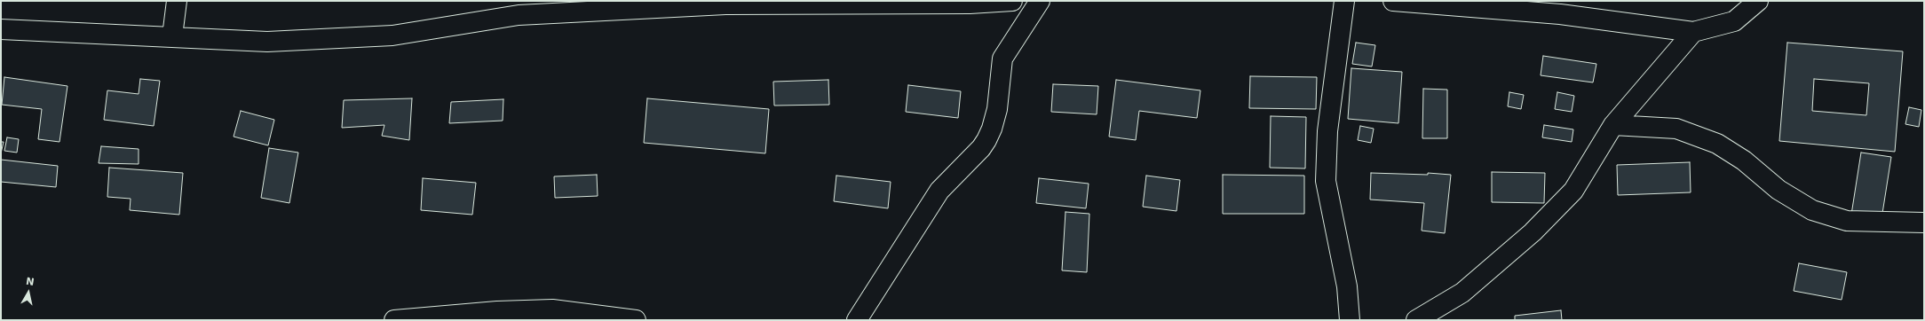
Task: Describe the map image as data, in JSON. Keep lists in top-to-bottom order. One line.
{"north":"top"}
